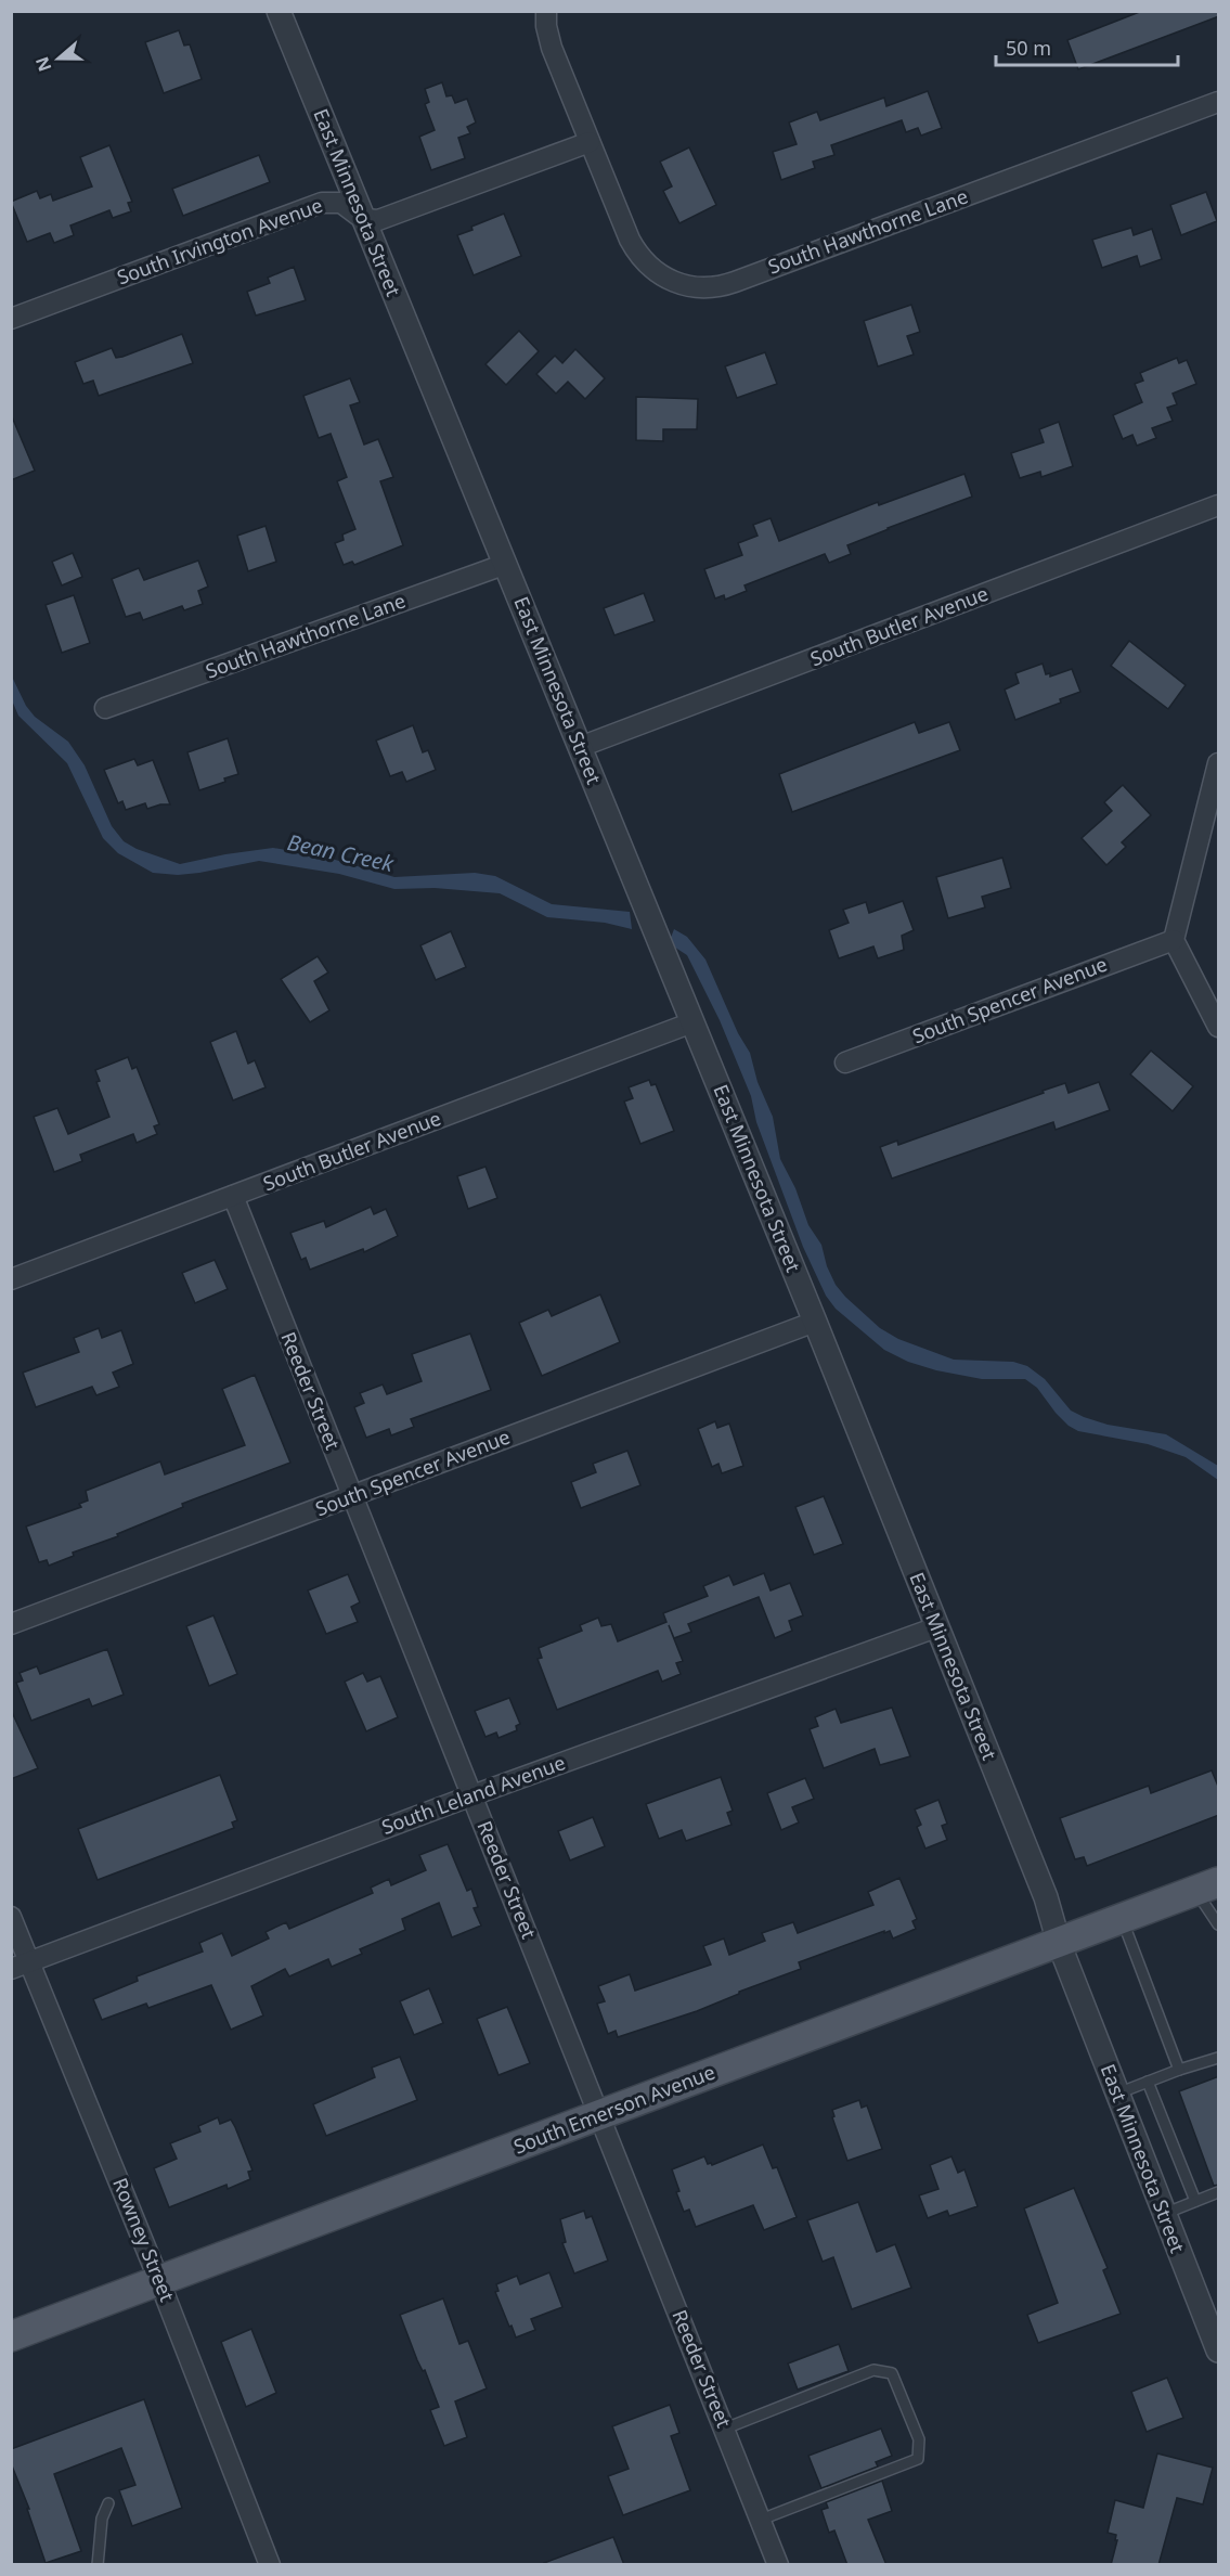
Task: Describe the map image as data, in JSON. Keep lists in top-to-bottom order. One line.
{"streets":{"main road":["South Emerson Avenue"],"street":["East Minnesota Street","South Hawthorne Lane","South Irvington Avenue","South Butler Avenue","South Spencer Avenue","Reeder Street","South Leland Avenue","Rowney Street"]},"crossings":[["East Minnesota Street","South Hawthorne Lane"],["East Minnesota Street","South Irvington Avenue"],["East Minnesota Street","South Butler Avenue"],["East Minnesota Street","South Spencer Avenue"],["East Minnesota Street","South Leland Avenue"],["East Minnesota Street","South Emerson Avenue"],["South Butler Avenue","Reeder Street"],["South Spencer Avenue","Reeder Street"],["Reeder Street","South Leland Avenue"],["Reeder Street","South Emerson Avenue"],["South Leland Avenue","Rowney Street"],["South Emerson Avenue","Rowney Street"]],"water":["Bean Creek"],"scale_bar":"50 m","north":"left"}
